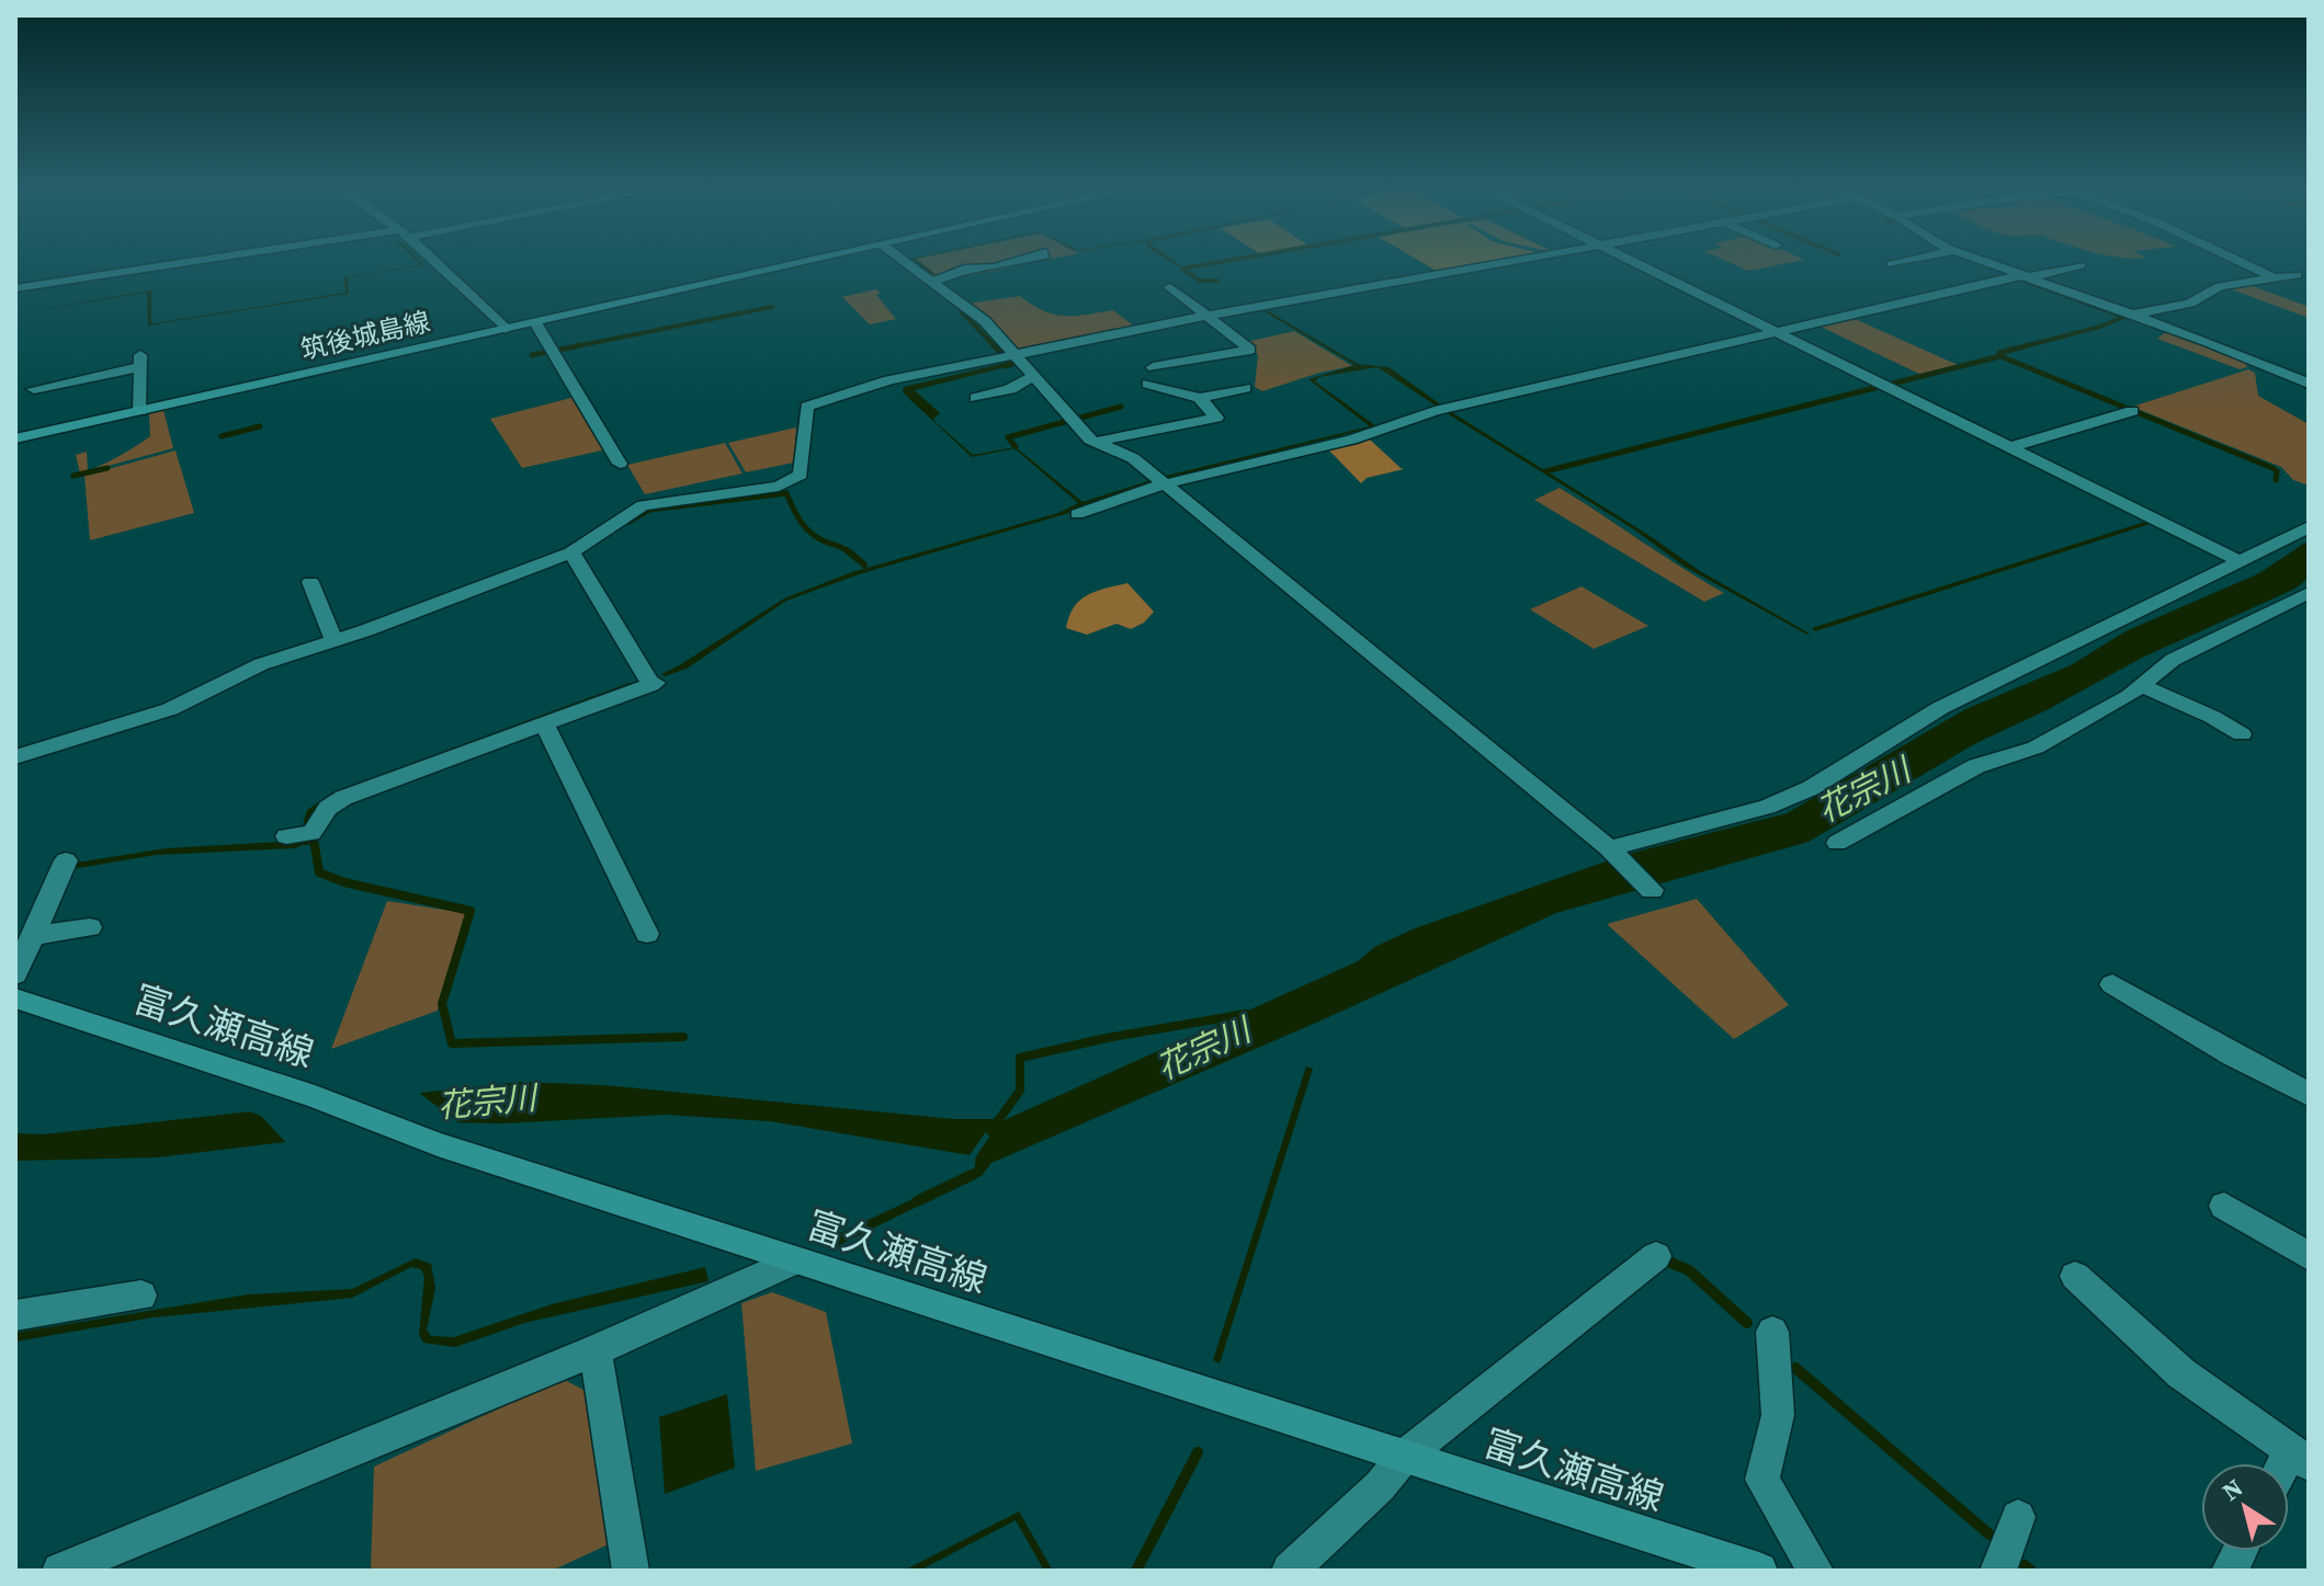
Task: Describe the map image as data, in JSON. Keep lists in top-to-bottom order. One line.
{"streets":{"main road":["筑後城島線","富久瀬高線"]},"water":["花宗川"],"north":"top left"}
